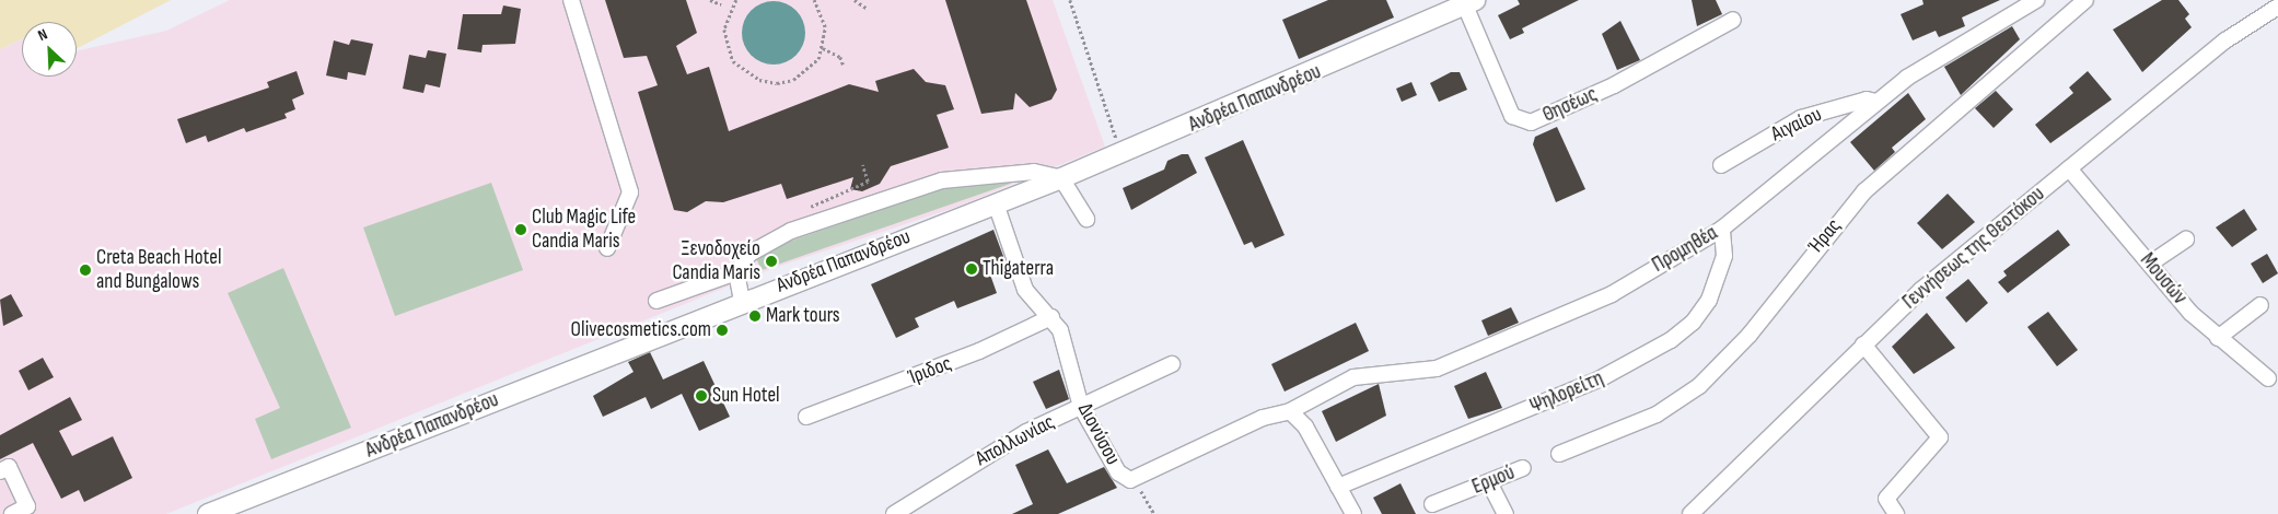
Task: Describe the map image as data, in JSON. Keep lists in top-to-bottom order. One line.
{"streets":{"main road":["Ανδρέα Παπανδρέου"],"street":["Θησέως","Αιγαίου","Ήρας","Γεννήσεως της Θεοτόκου","Προμηθέα","Μουσών","Ίριδος","Ψηλορείτη","Διονύσου","Απολλωνίας","Ερμού"]},"crossings":[["Ανδρέα Παπανδρέου","Θησέως"],["Ανδρέα Παπανδρέου","Διονύσου"],["Αιγαίου","Προμηθέα"],["Γεννήσεως της Θεοτόκου","Μουσών"],["Προμηθέα","Ψηλορείτη"],["Προμηθέα","Διονύσου"],["Ίριδος","Διονύσου"],["Διονύσου","Απολλωνίας"]],"places":["Club Magic Life Candia Maris","Ξενοδοχείο Candia Maris","Thigaterra","Creta Beach Hotel and Bungalows","Mark tours","Olivecosmetics.com","Sun Hotel"],"north":"top left"}
